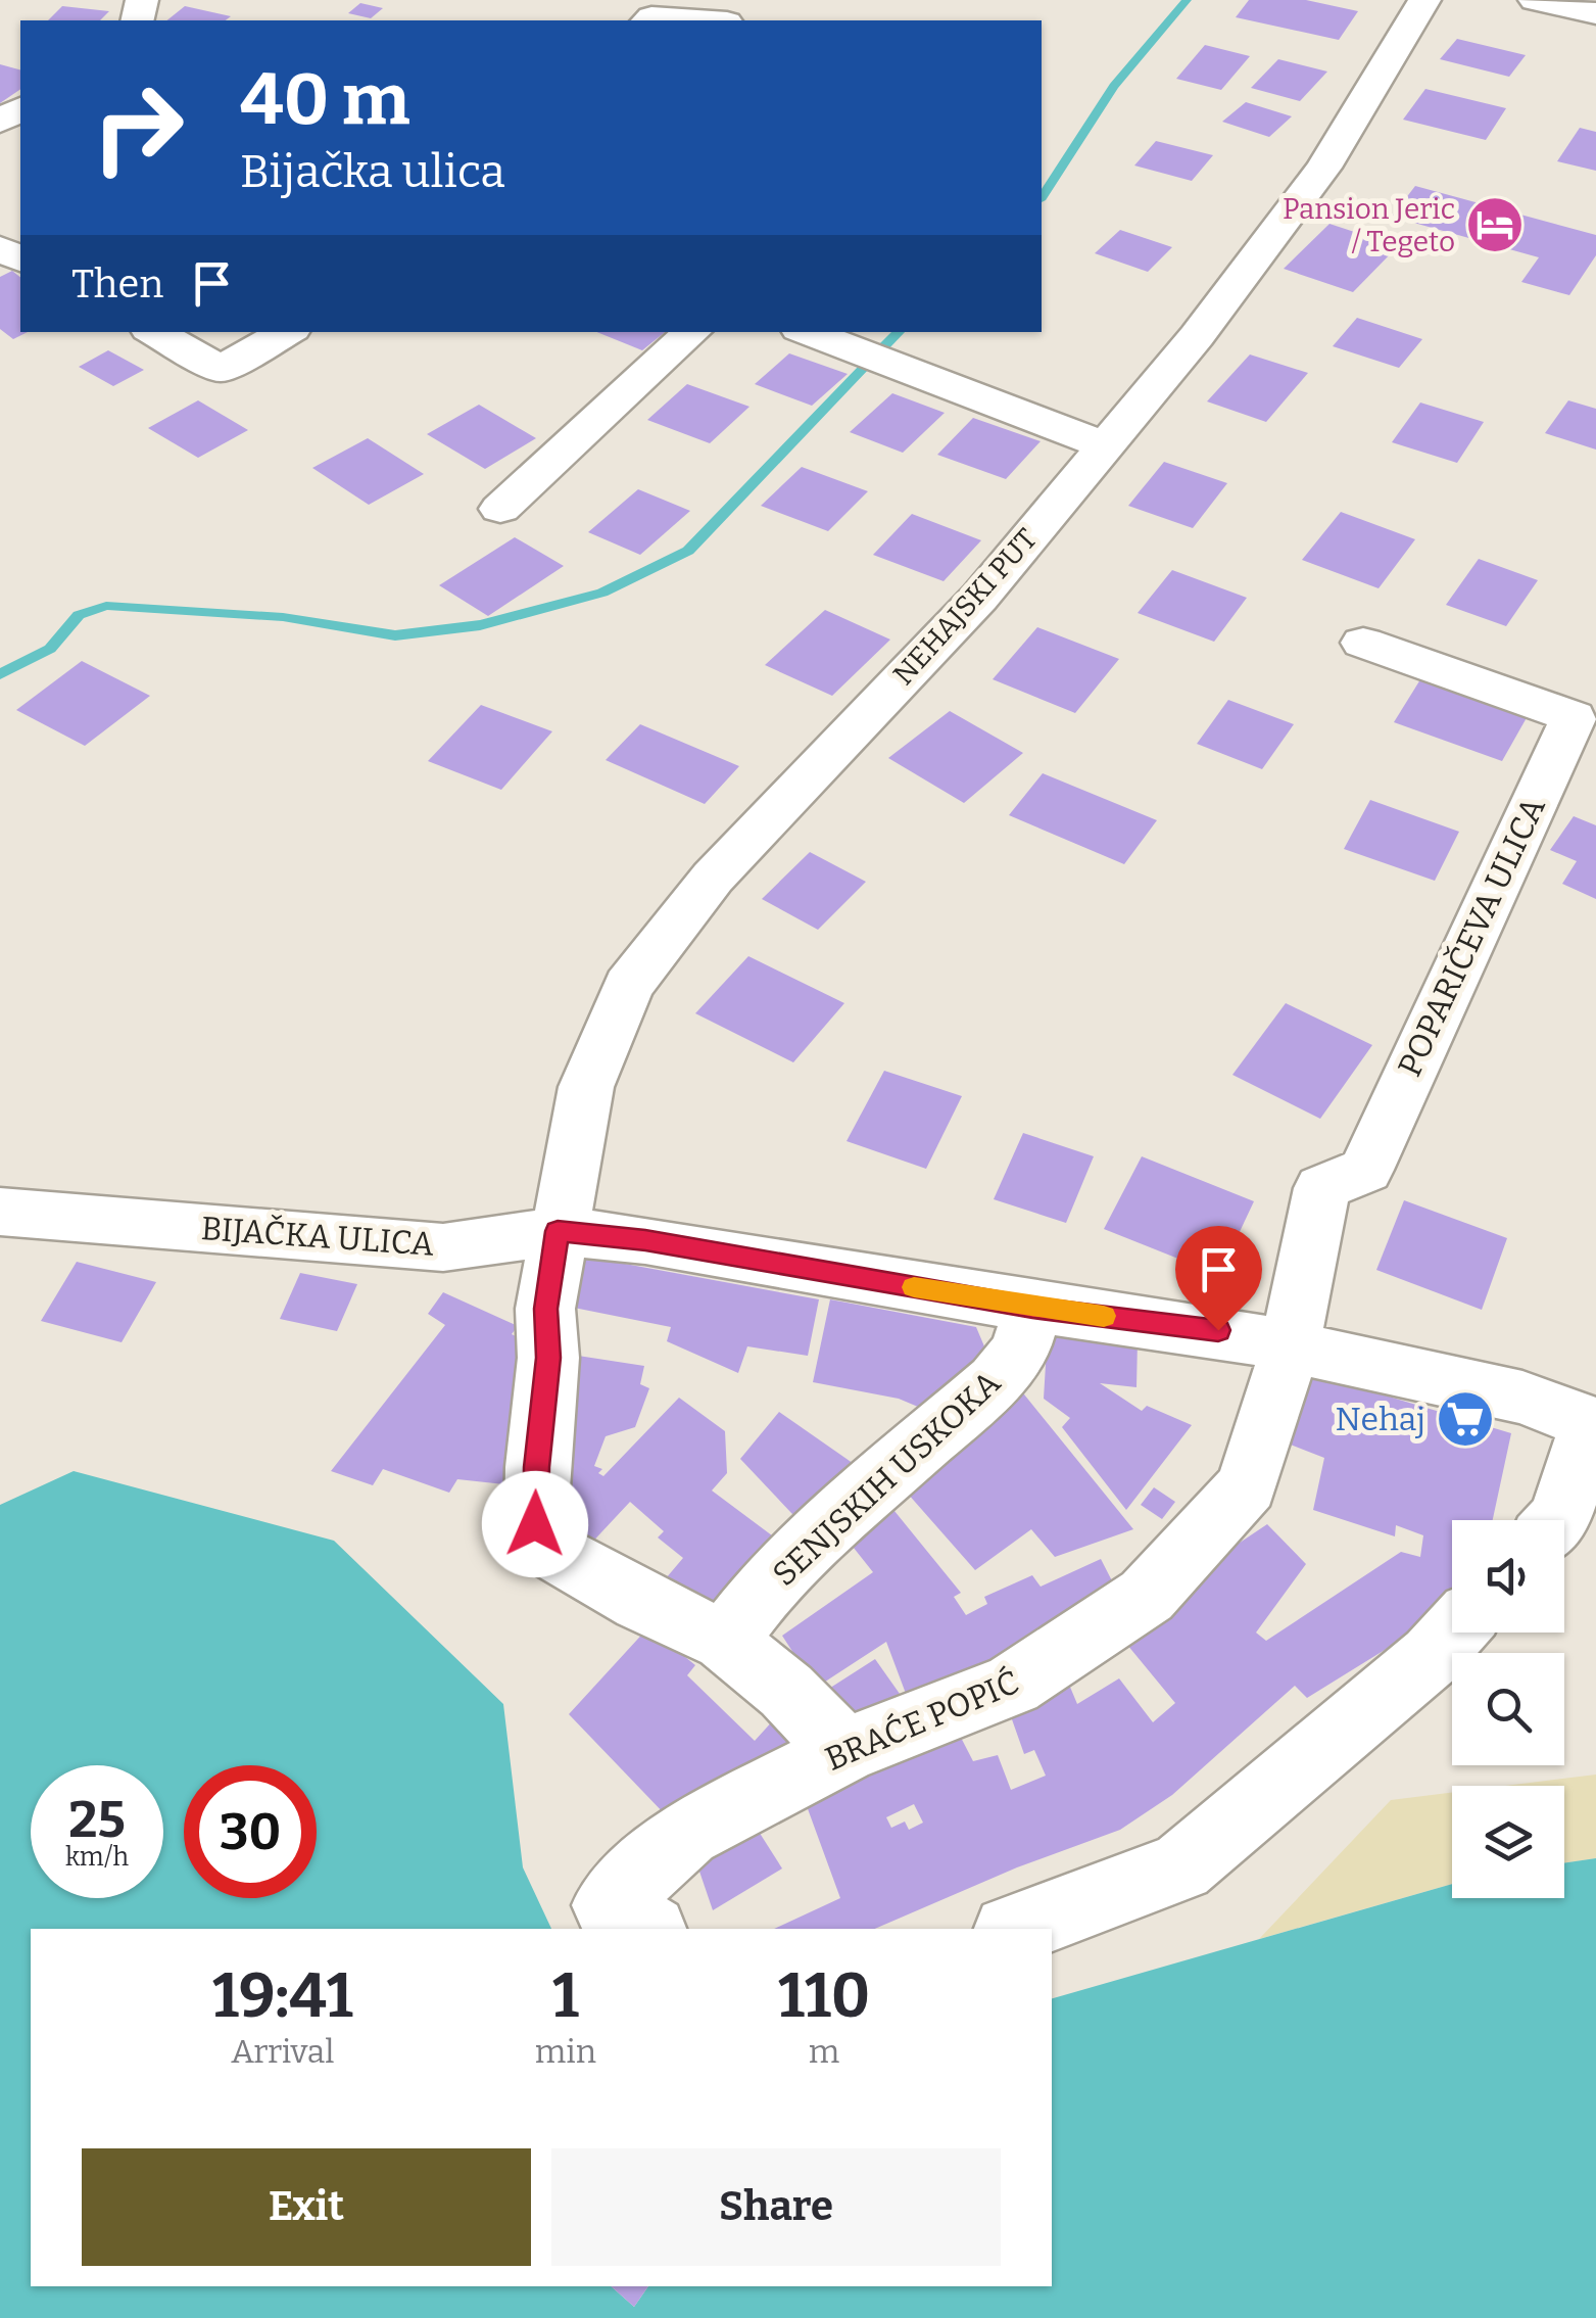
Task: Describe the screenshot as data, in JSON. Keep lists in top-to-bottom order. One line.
{"streets":{"street":["NEHAJSKI PUT","POPARIČEVA ULICA","BIJAČKA ULICA","SENJSKIH USKOKA","BRAĆE POPIĆ"]},"crossings":[["NEHAJSKI PUT","BIJAČKA ULICA"],["NEHAJSKI PUT","SENJSKIH USKOKA"],["NEHAJSKI PUT","BRAĆE POPIĆ"],["POPARIČEVA ULICA","BIJAČKA ULICA"],["POPARIČEVA ULICA","BRAĆE POPIĆ"],["BIJAČKA ULICA","SENJSKIH USKOKA"],["BIJAČKA ULICA","BRAĆE POPIĆ"]],"places":{"hotel":["Pansion Jeric / Tegeto"],"supermarket":["Nehaj"]},"page":{"turn":["40 m","Bijačka ulica"],"then":"Then","speed":"25 km/h","limit":"30","eta":["19:41","Arrival","1","min","110","m"],"buttons":["Exit","Share"]}}
